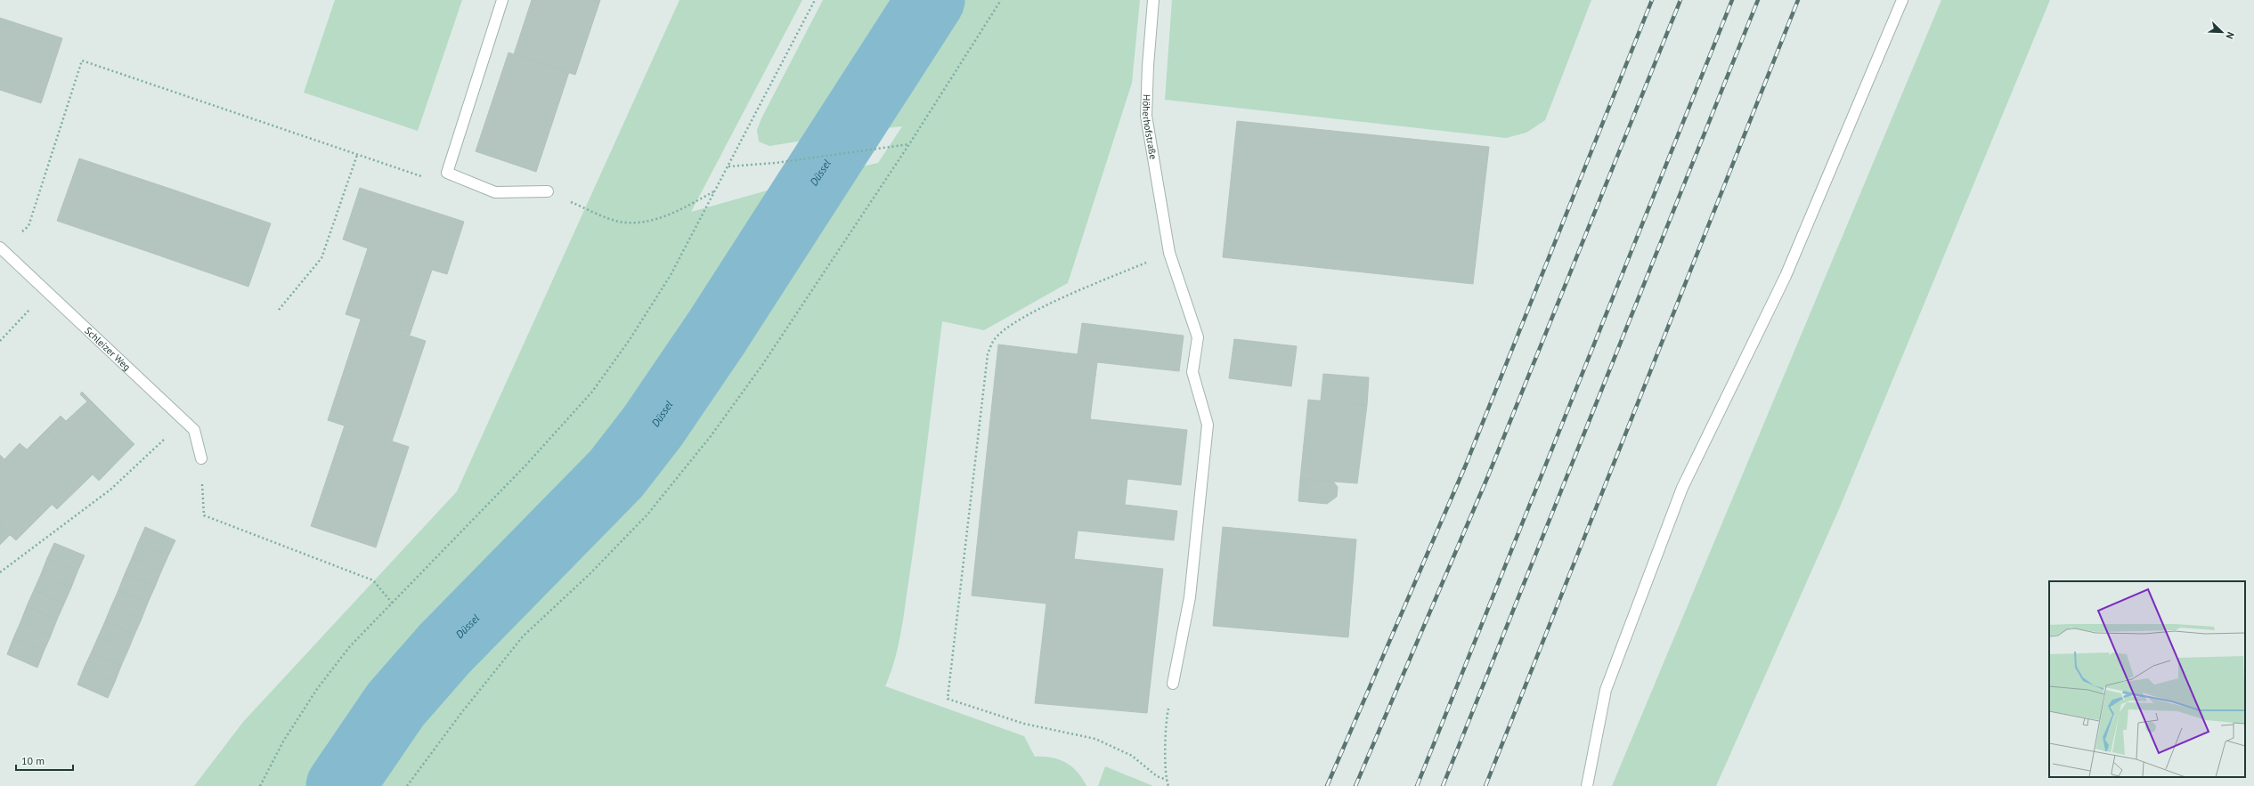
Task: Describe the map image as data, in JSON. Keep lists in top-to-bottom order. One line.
{"streets":{"street":["Höherhofstraße","Schleizer Weg"]},"water":["Düssel"],"scale_bar":"10 m","north":"bottom right"}
